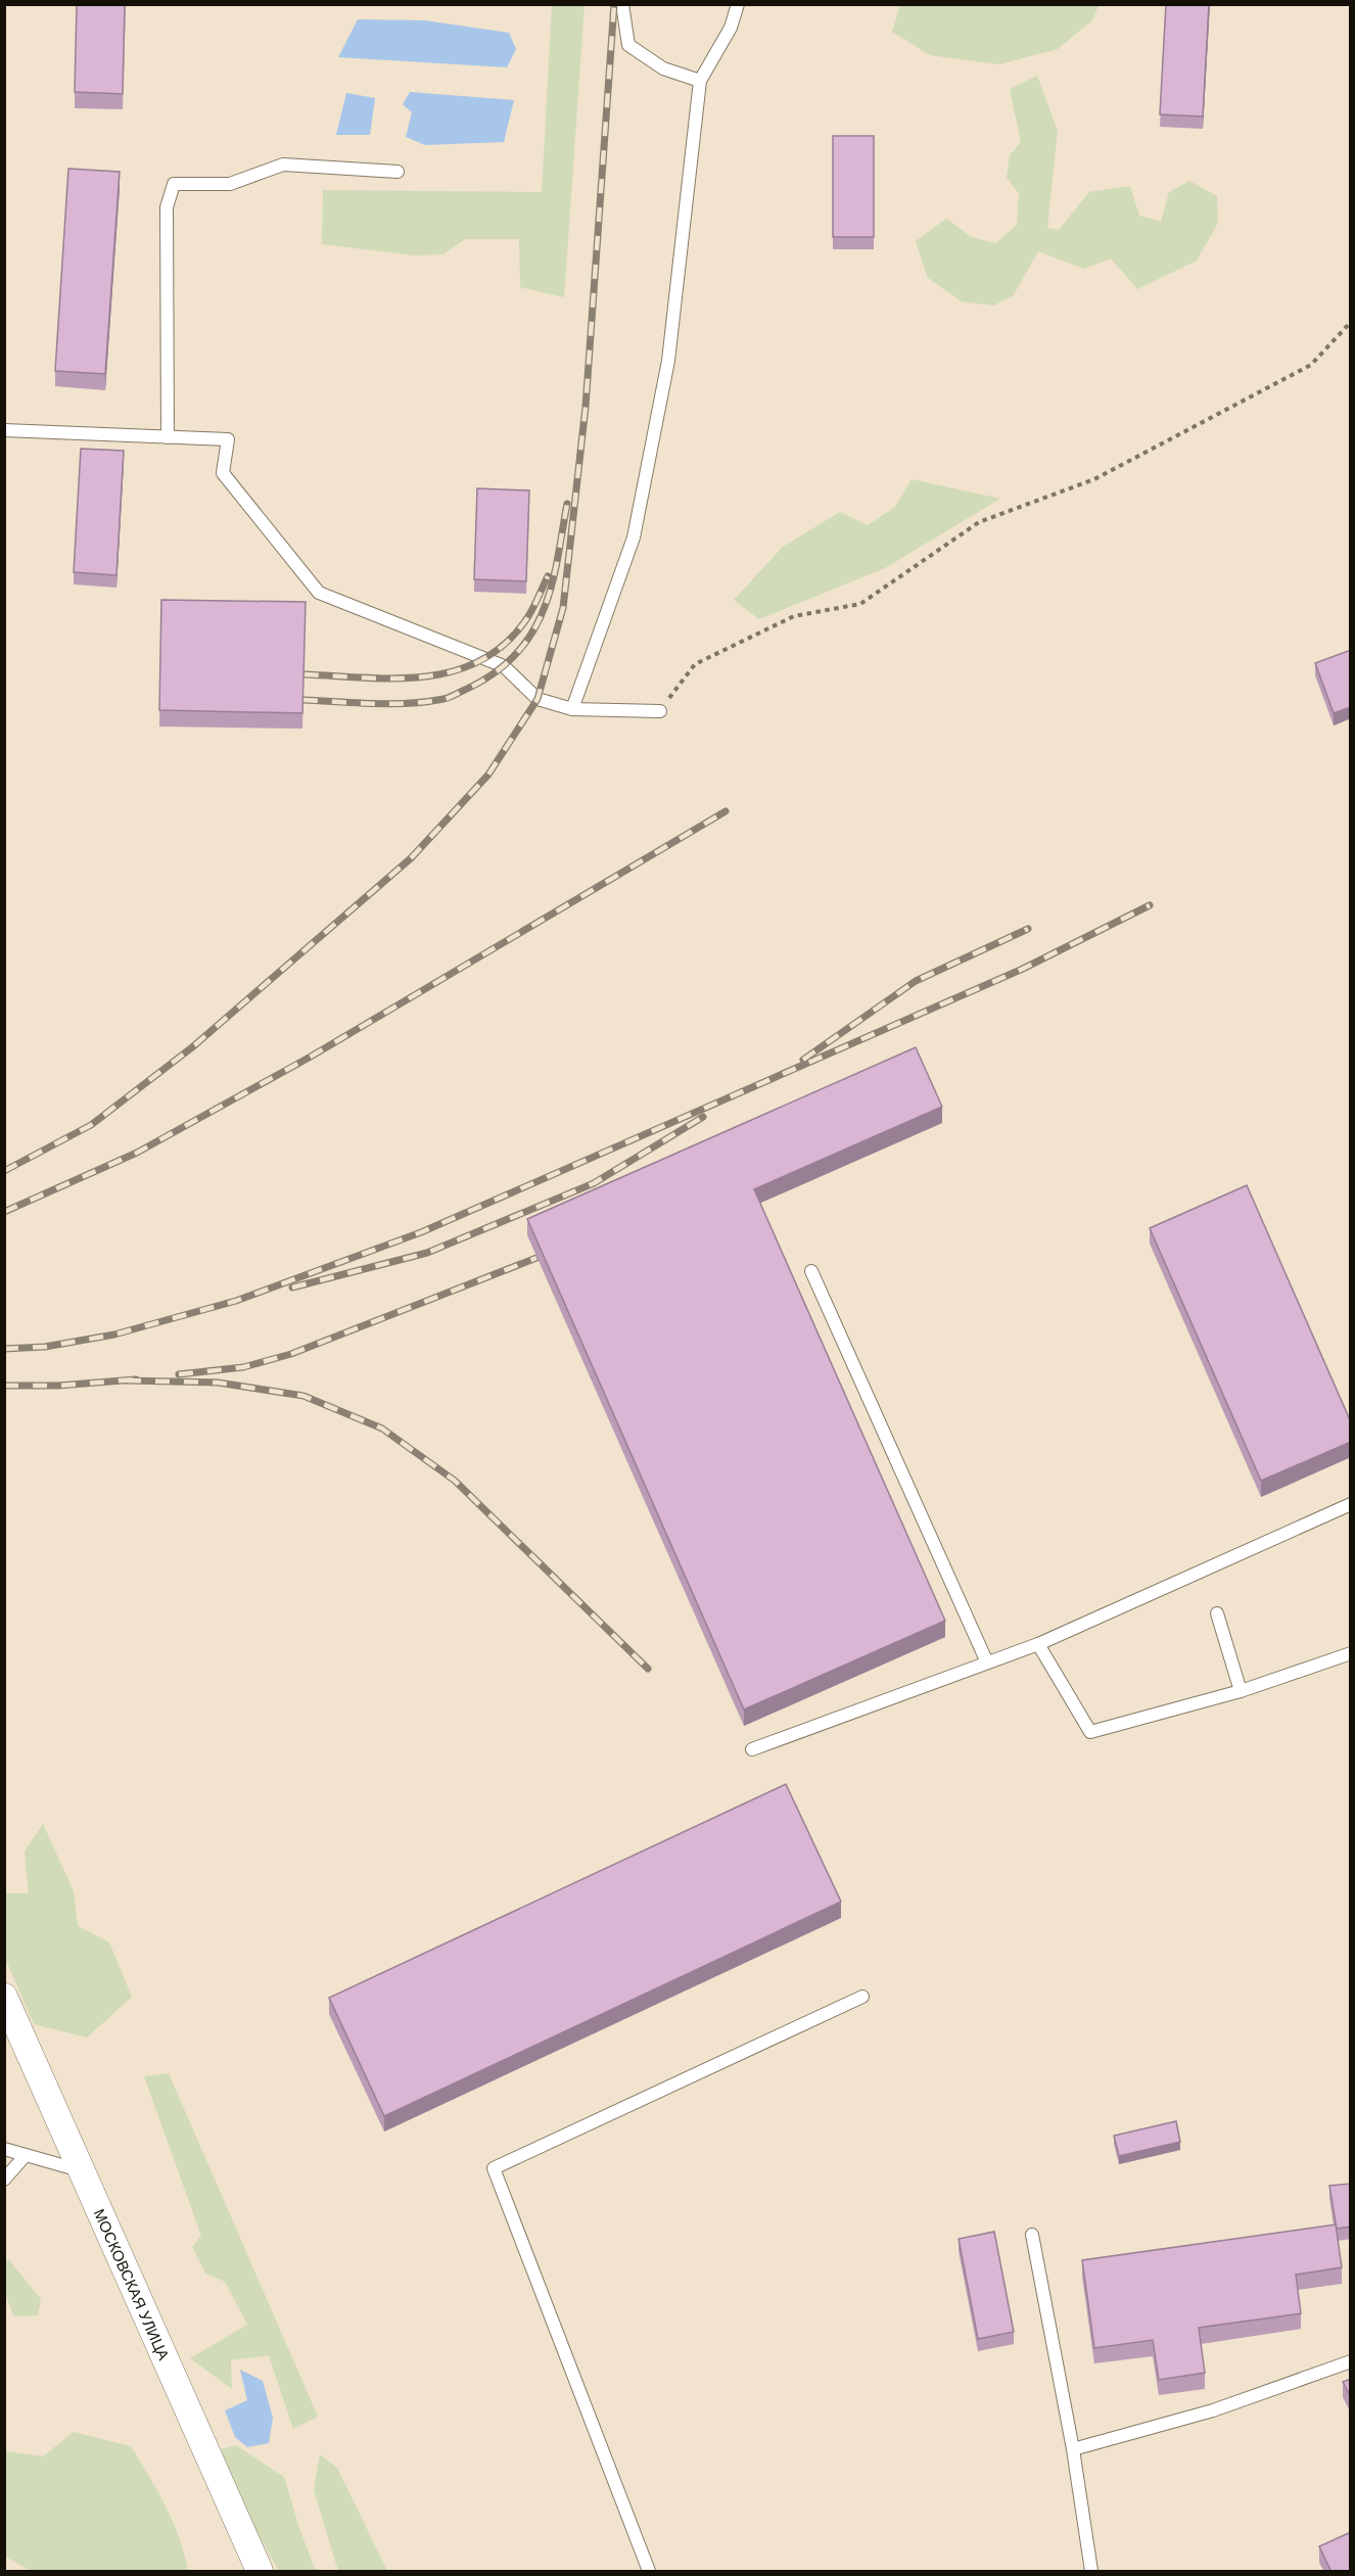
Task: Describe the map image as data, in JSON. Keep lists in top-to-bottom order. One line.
{"streets":{"street":["МОСКОВСКАЯ УЛИЦА"]}}
